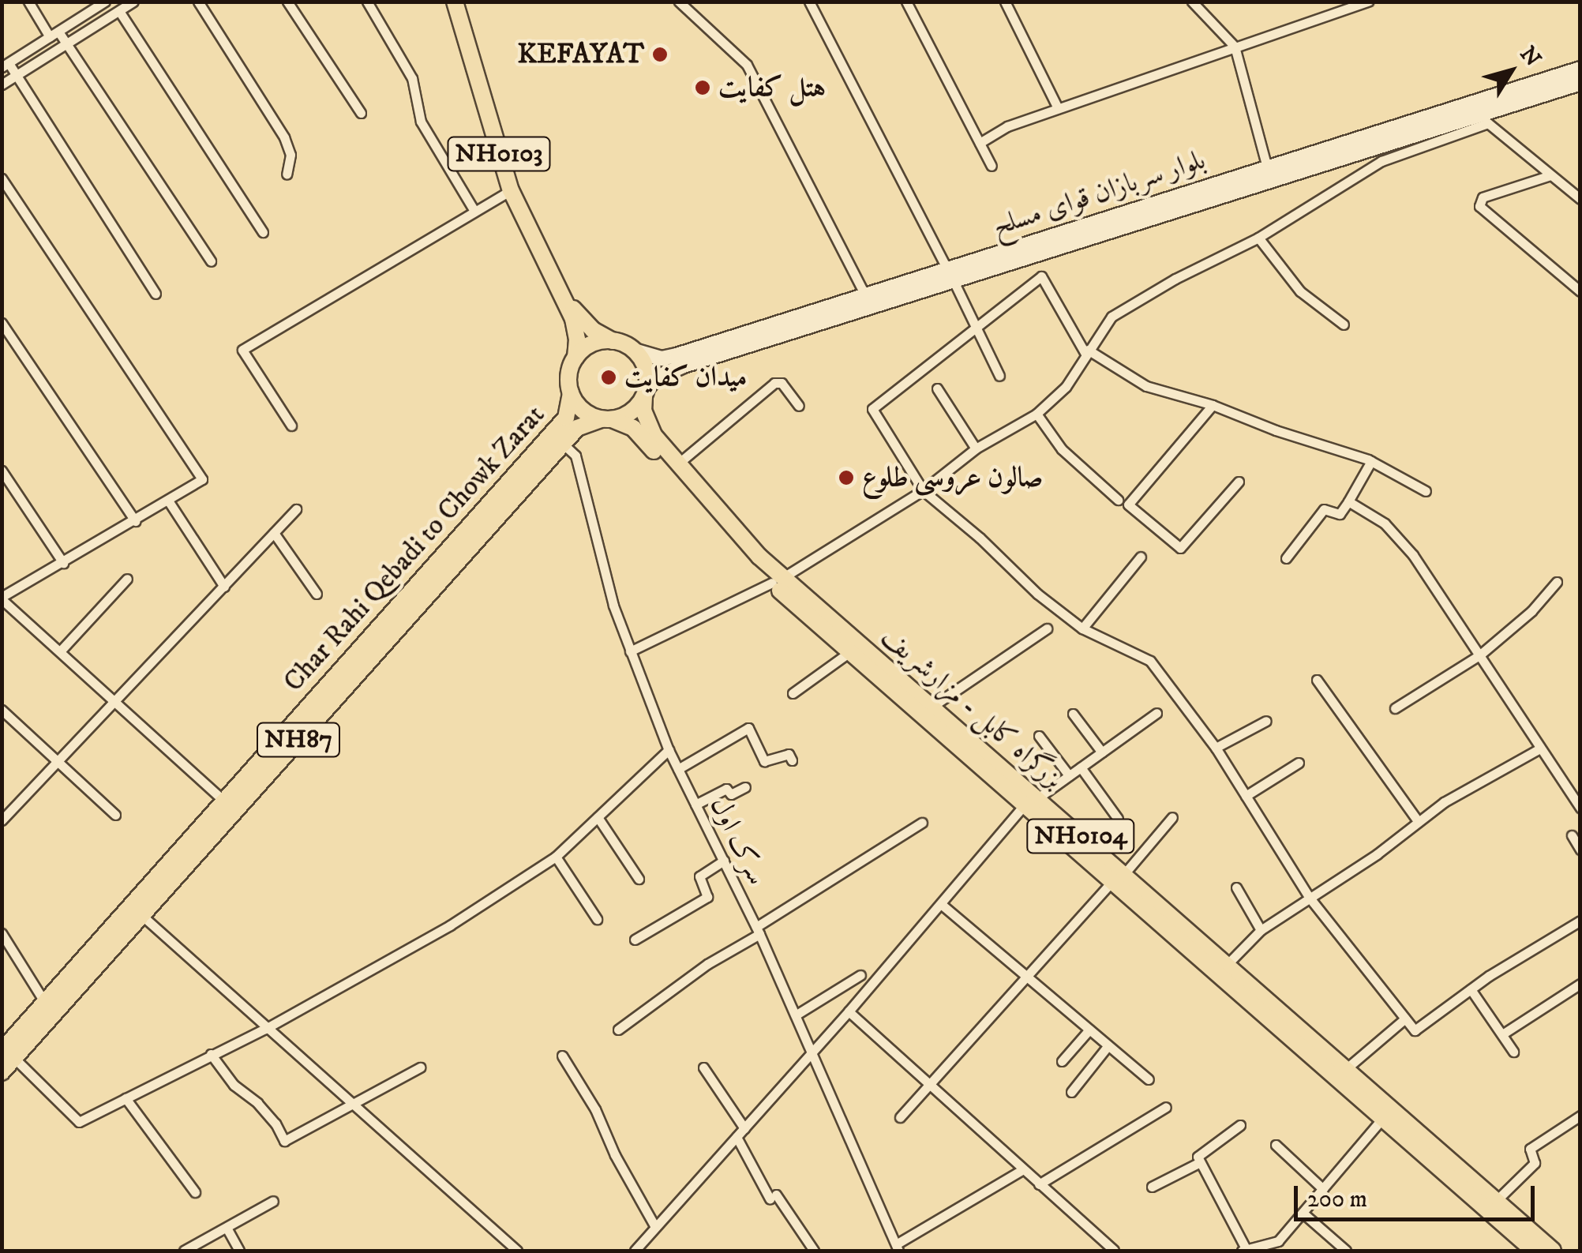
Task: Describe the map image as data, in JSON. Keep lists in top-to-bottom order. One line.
{"streets":{"highway":["NH0103","Char Rahi Qebadi to Chowk Zarat","بزرگراه کابل - مزارشریف","NH87","NH0104"],"main road":["بلوار سربازان قوای مسلح"],"street":["سرک اول"]},"crossings":[["NH0103","بلوار سربازان قوای مسلح"],["NH0103","Char Rahi Qebadi to Chowk Zarat"],["NH0103","بزرگراه کابل - مزارشریف"],["بلوار سربازان قوای مسلح","Char Rahi Qebadi to Chowk Zarat"],["بلوار سربازان قوای مسلح","بزرگراه کابل - مزارشریف"],["Char Rahi Qebadi to Chowk Zarat","بزرگراه کابل - مزارشریف"],["Char Rahi Qebadi to Chowk Zarat","سرک اول"]],"places":["KEFAYAT","هتل کفایت","میدان کفایت","صالون عروسی طلوع"],"scale_bar":"200 m","north":"top right"}
